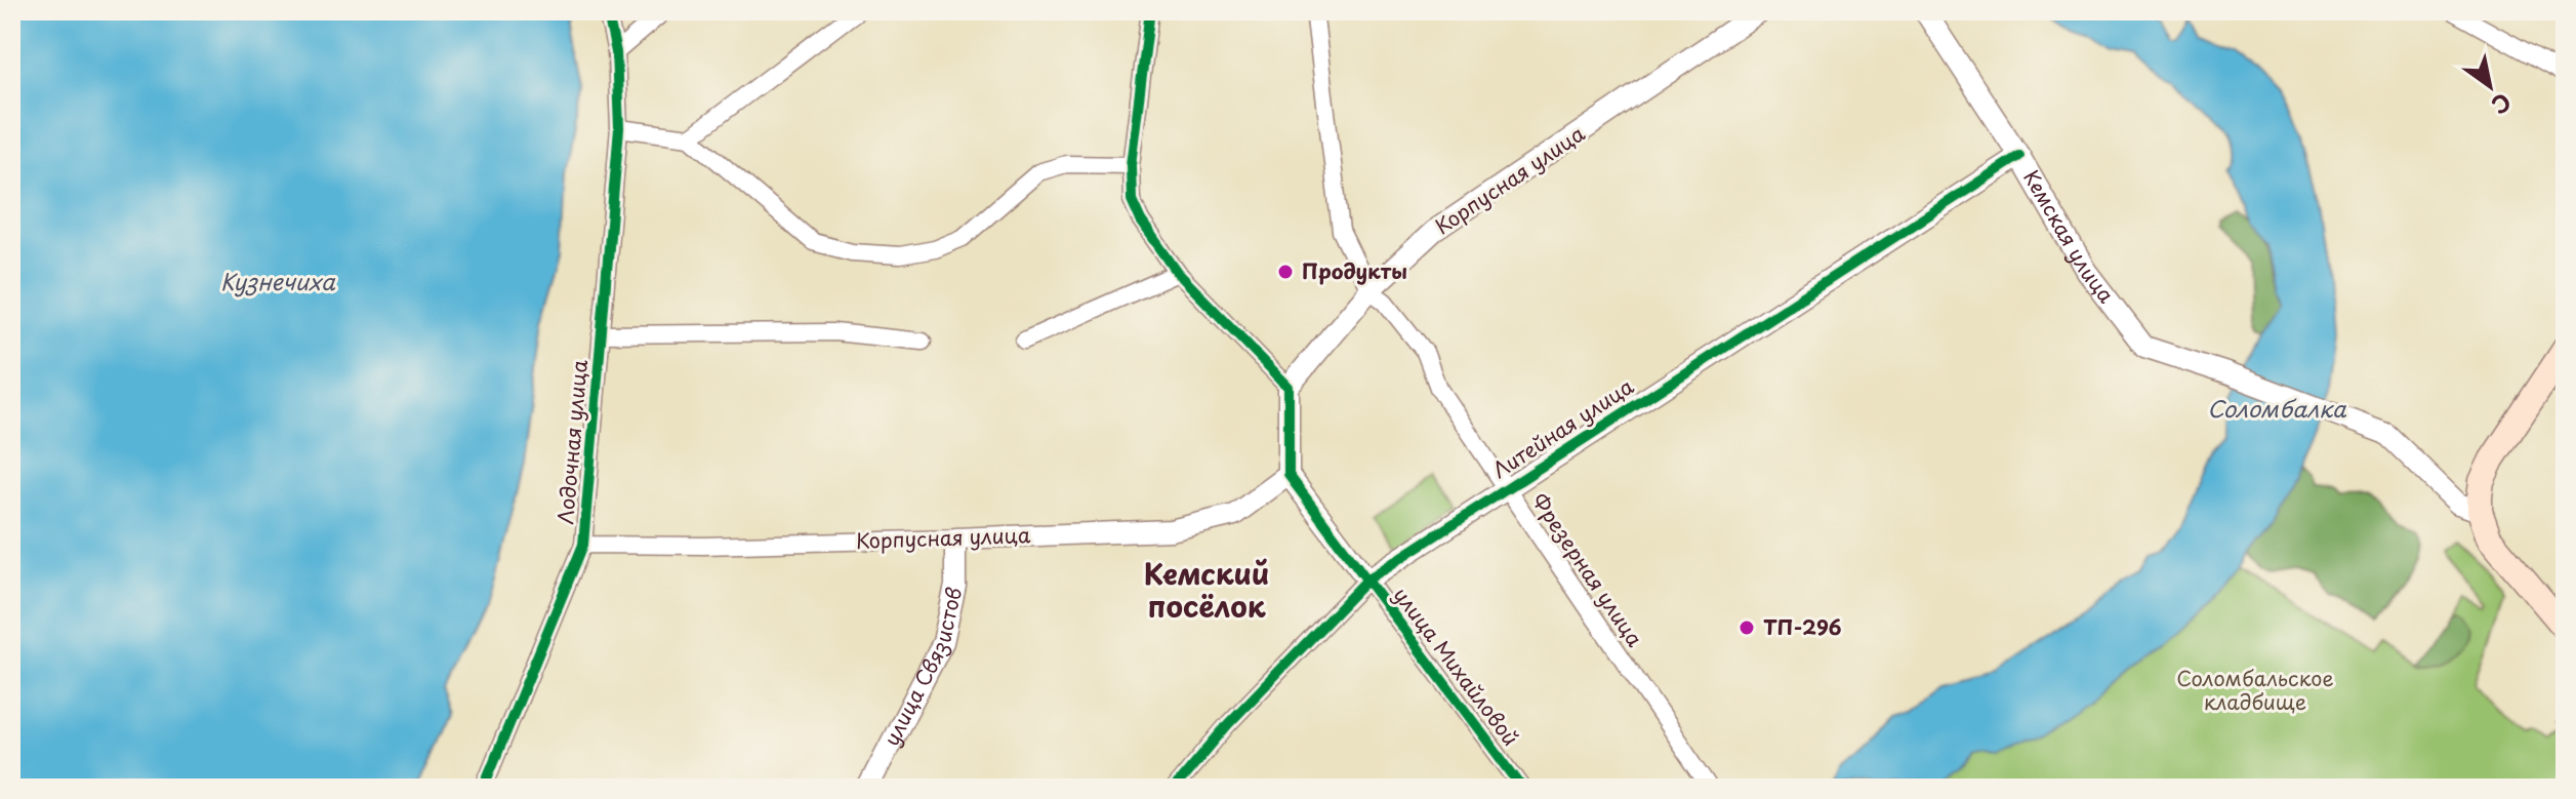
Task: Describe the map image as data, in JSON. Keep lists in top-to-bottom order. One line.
{"streets":{"street":["Корпусная улица","Кемская улица","Литейная улица","Лодочная улица","Фрезерная улица","улица Связистов","улица Михайловой"]},"crossings":[["Корпусная улица","Лодочная улица"],["Корпусная улица","Фрезерная улица"],["Корпусная улица","улица Связистов"],["Корпусная улица","улица Михайловой"],["Кемская улица","Литейная улица"],["Литейная улица","Фрезерная улица"],["Литейная улица","улица Михайловой"]],"districts":["Кемский посёлок"],"water":["Кузнечиха","Соломбалка"],"parks":["Соломбальское кладбище"],"places":["Продукты","ТП-296"],"north":"bottom right"}
